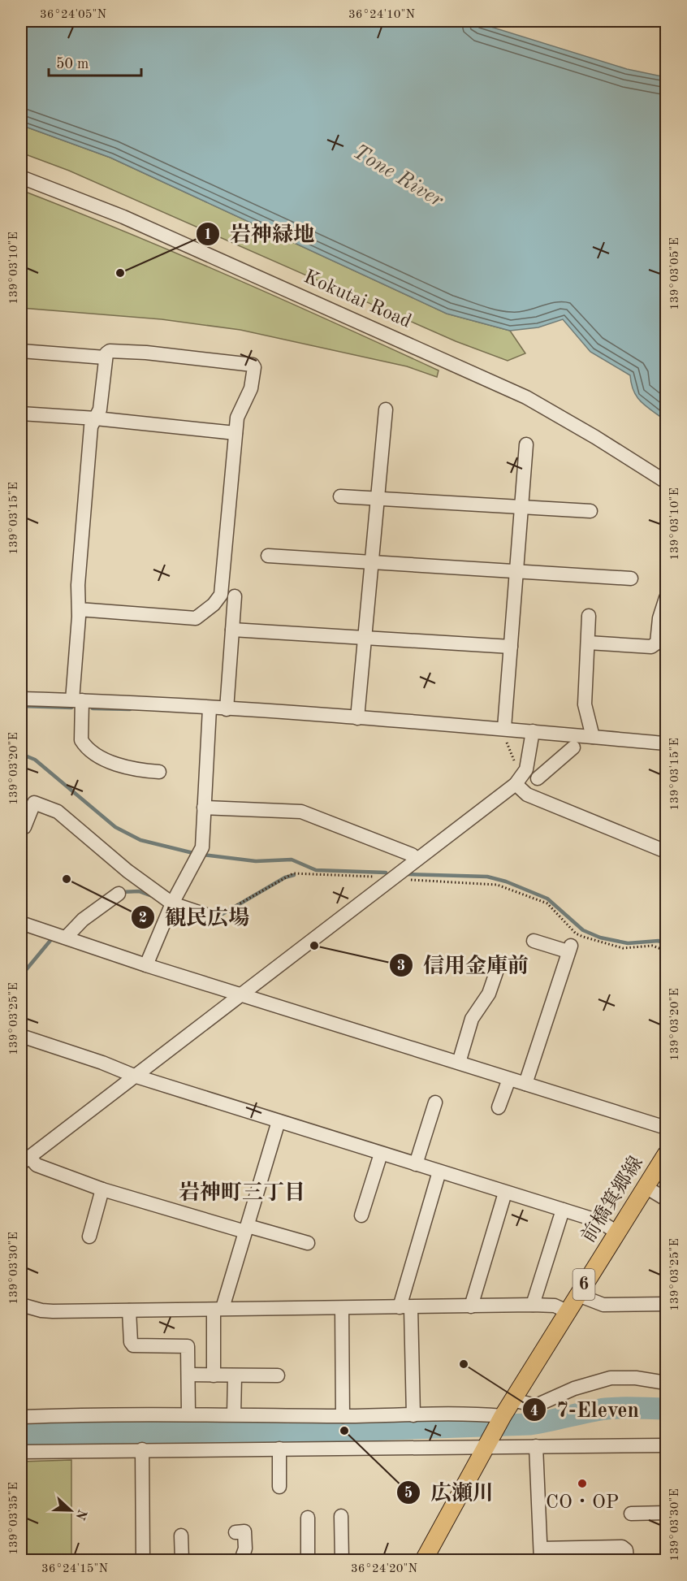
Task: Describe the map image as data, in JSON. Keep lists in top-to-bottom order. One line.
{"streets":{"main road":["前橋箕郷線","6"],"street":["Kokutai Road"]},"crossings":[["前橋箕郷線","6"]],"districts":["岩神町三丁目"],"water":["Tone River"],"places":["岩神緑地","観民広場","信用金庫前","7-Eleven","広瀬川","CO・OP"],"scale_bar":"50 m","north":"right","coordinates":["36°24'05\"N","36°24'10\"N","139°03'10\"E","139°03'05\"E","139°03'15\"E","139°03'20\"E","139°03'25\"E","139°03'30\"E","139°03'35\"E","36°24'15\"N","36°24'20\"N"]}
